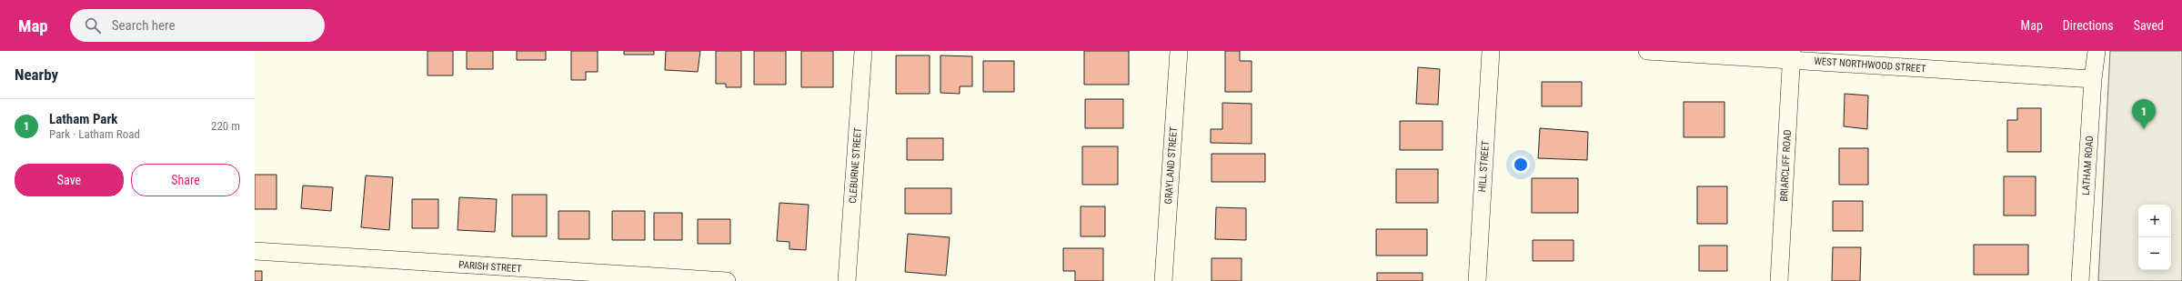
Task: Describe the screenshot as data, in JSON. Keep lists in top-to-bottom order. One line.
{"streets":{"street":["WEST NORTHWOOD STREET","CLEBURNE STREET","GRAYLAND STREET","BRIARCLIFF ROAD","LATHAM ROAD","HILL STREET","PARISH STREET"]},"crossings":[["WEST NORTHWOOD STREET","BRIARCLIFF ROAD"],["WEST NORTHWOOD STREET","LATHAM ROAD"]],"page":{"header":"Map","search":"Search here","nav":["Map","Directions","Saved"],"heading":"Nearby","list":[{"mark":"1","name":"Latham Park","note":"Park · Latham Road","value":"220 m"}],"pins":"1","buttons":["Save","Share"],"map_buttons":["+","−"]}}
